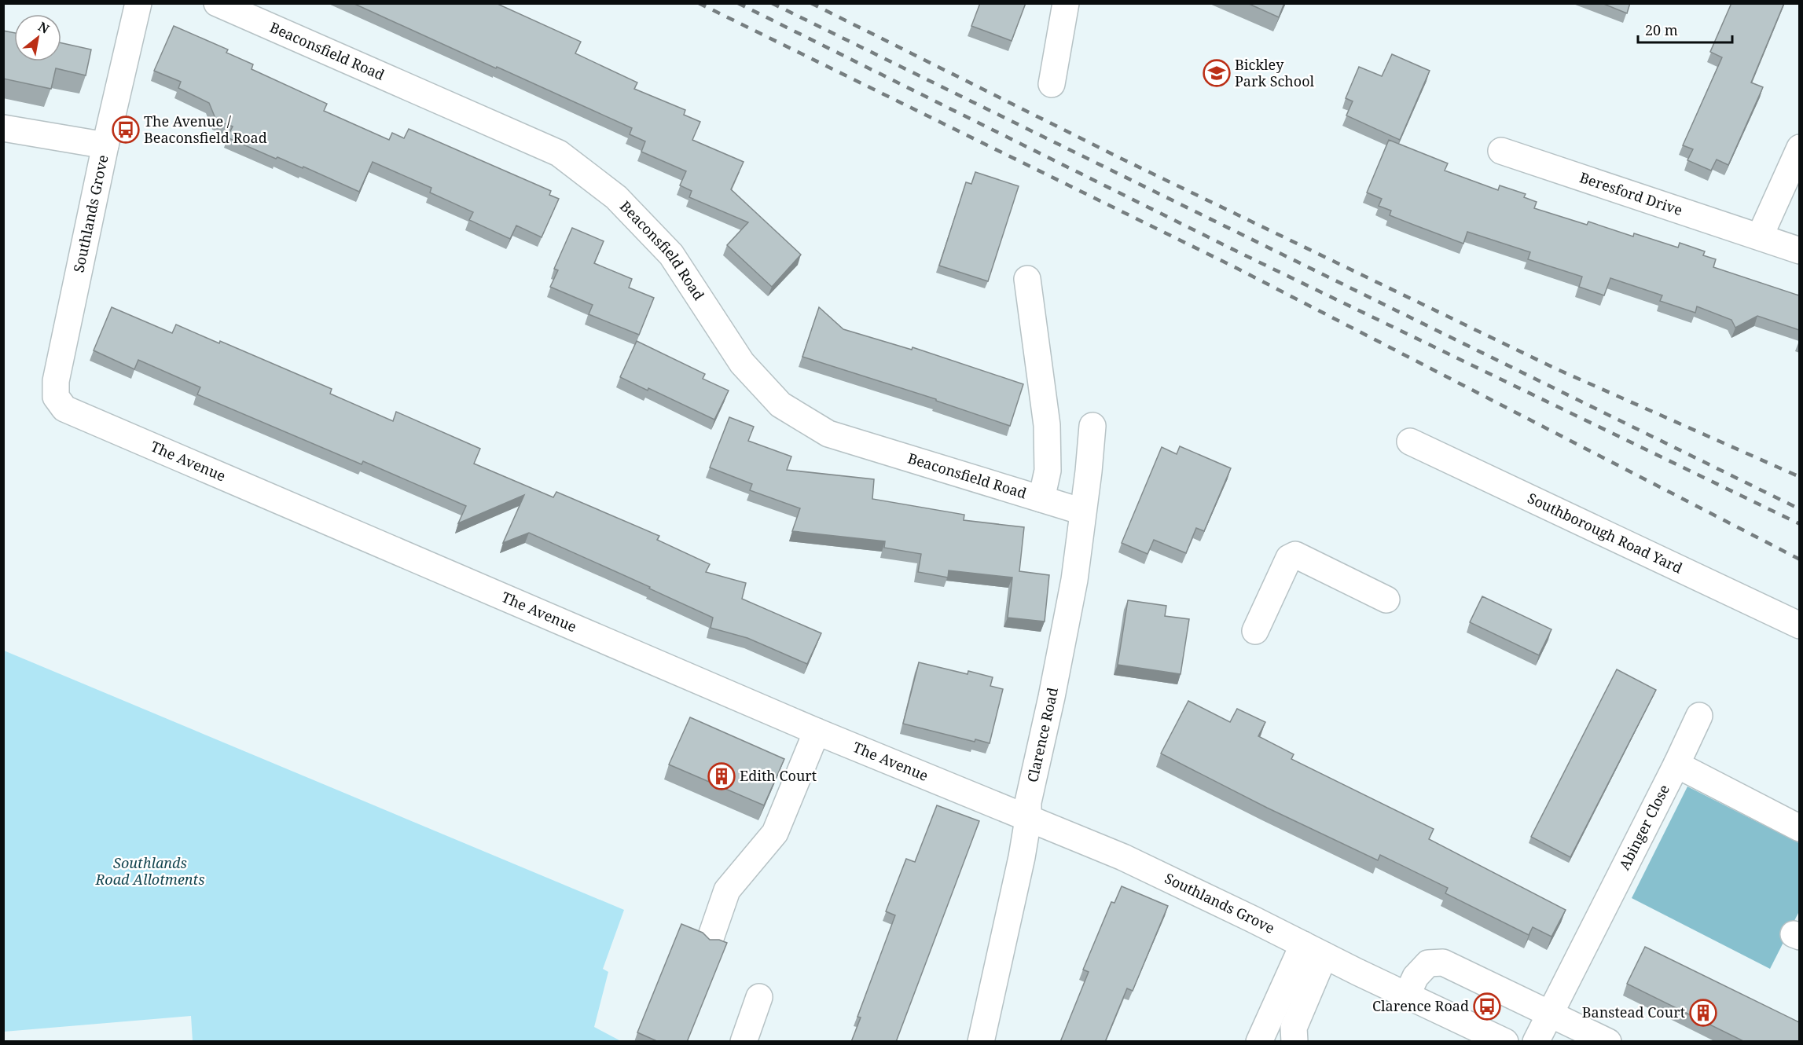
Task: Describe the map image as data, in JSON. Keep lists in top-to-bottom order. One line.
{"streets":{"street":["Beaconsfield Road","Beresford Drive","Southlands Grove","The Avenue","Southborough Road Yard","Clarence Road","Abinger Close"]},"crossings":[["Beaconsfield Road","Clarence Road"],["Southlands Grove","The Avenue"],["Southlands Grove","Clarence Road"],["The Avenue","Clarence Road"]],"parks":["Southlands Road Allotments"],"places":{"school or university":["Bickley Park School"],"bus stop":["The Avenue / Beaconsfield Road","Clarence Road"],"building":["Edith Court","Banstead Court"]},"scale_bar":"20 m","north":"top right"}
